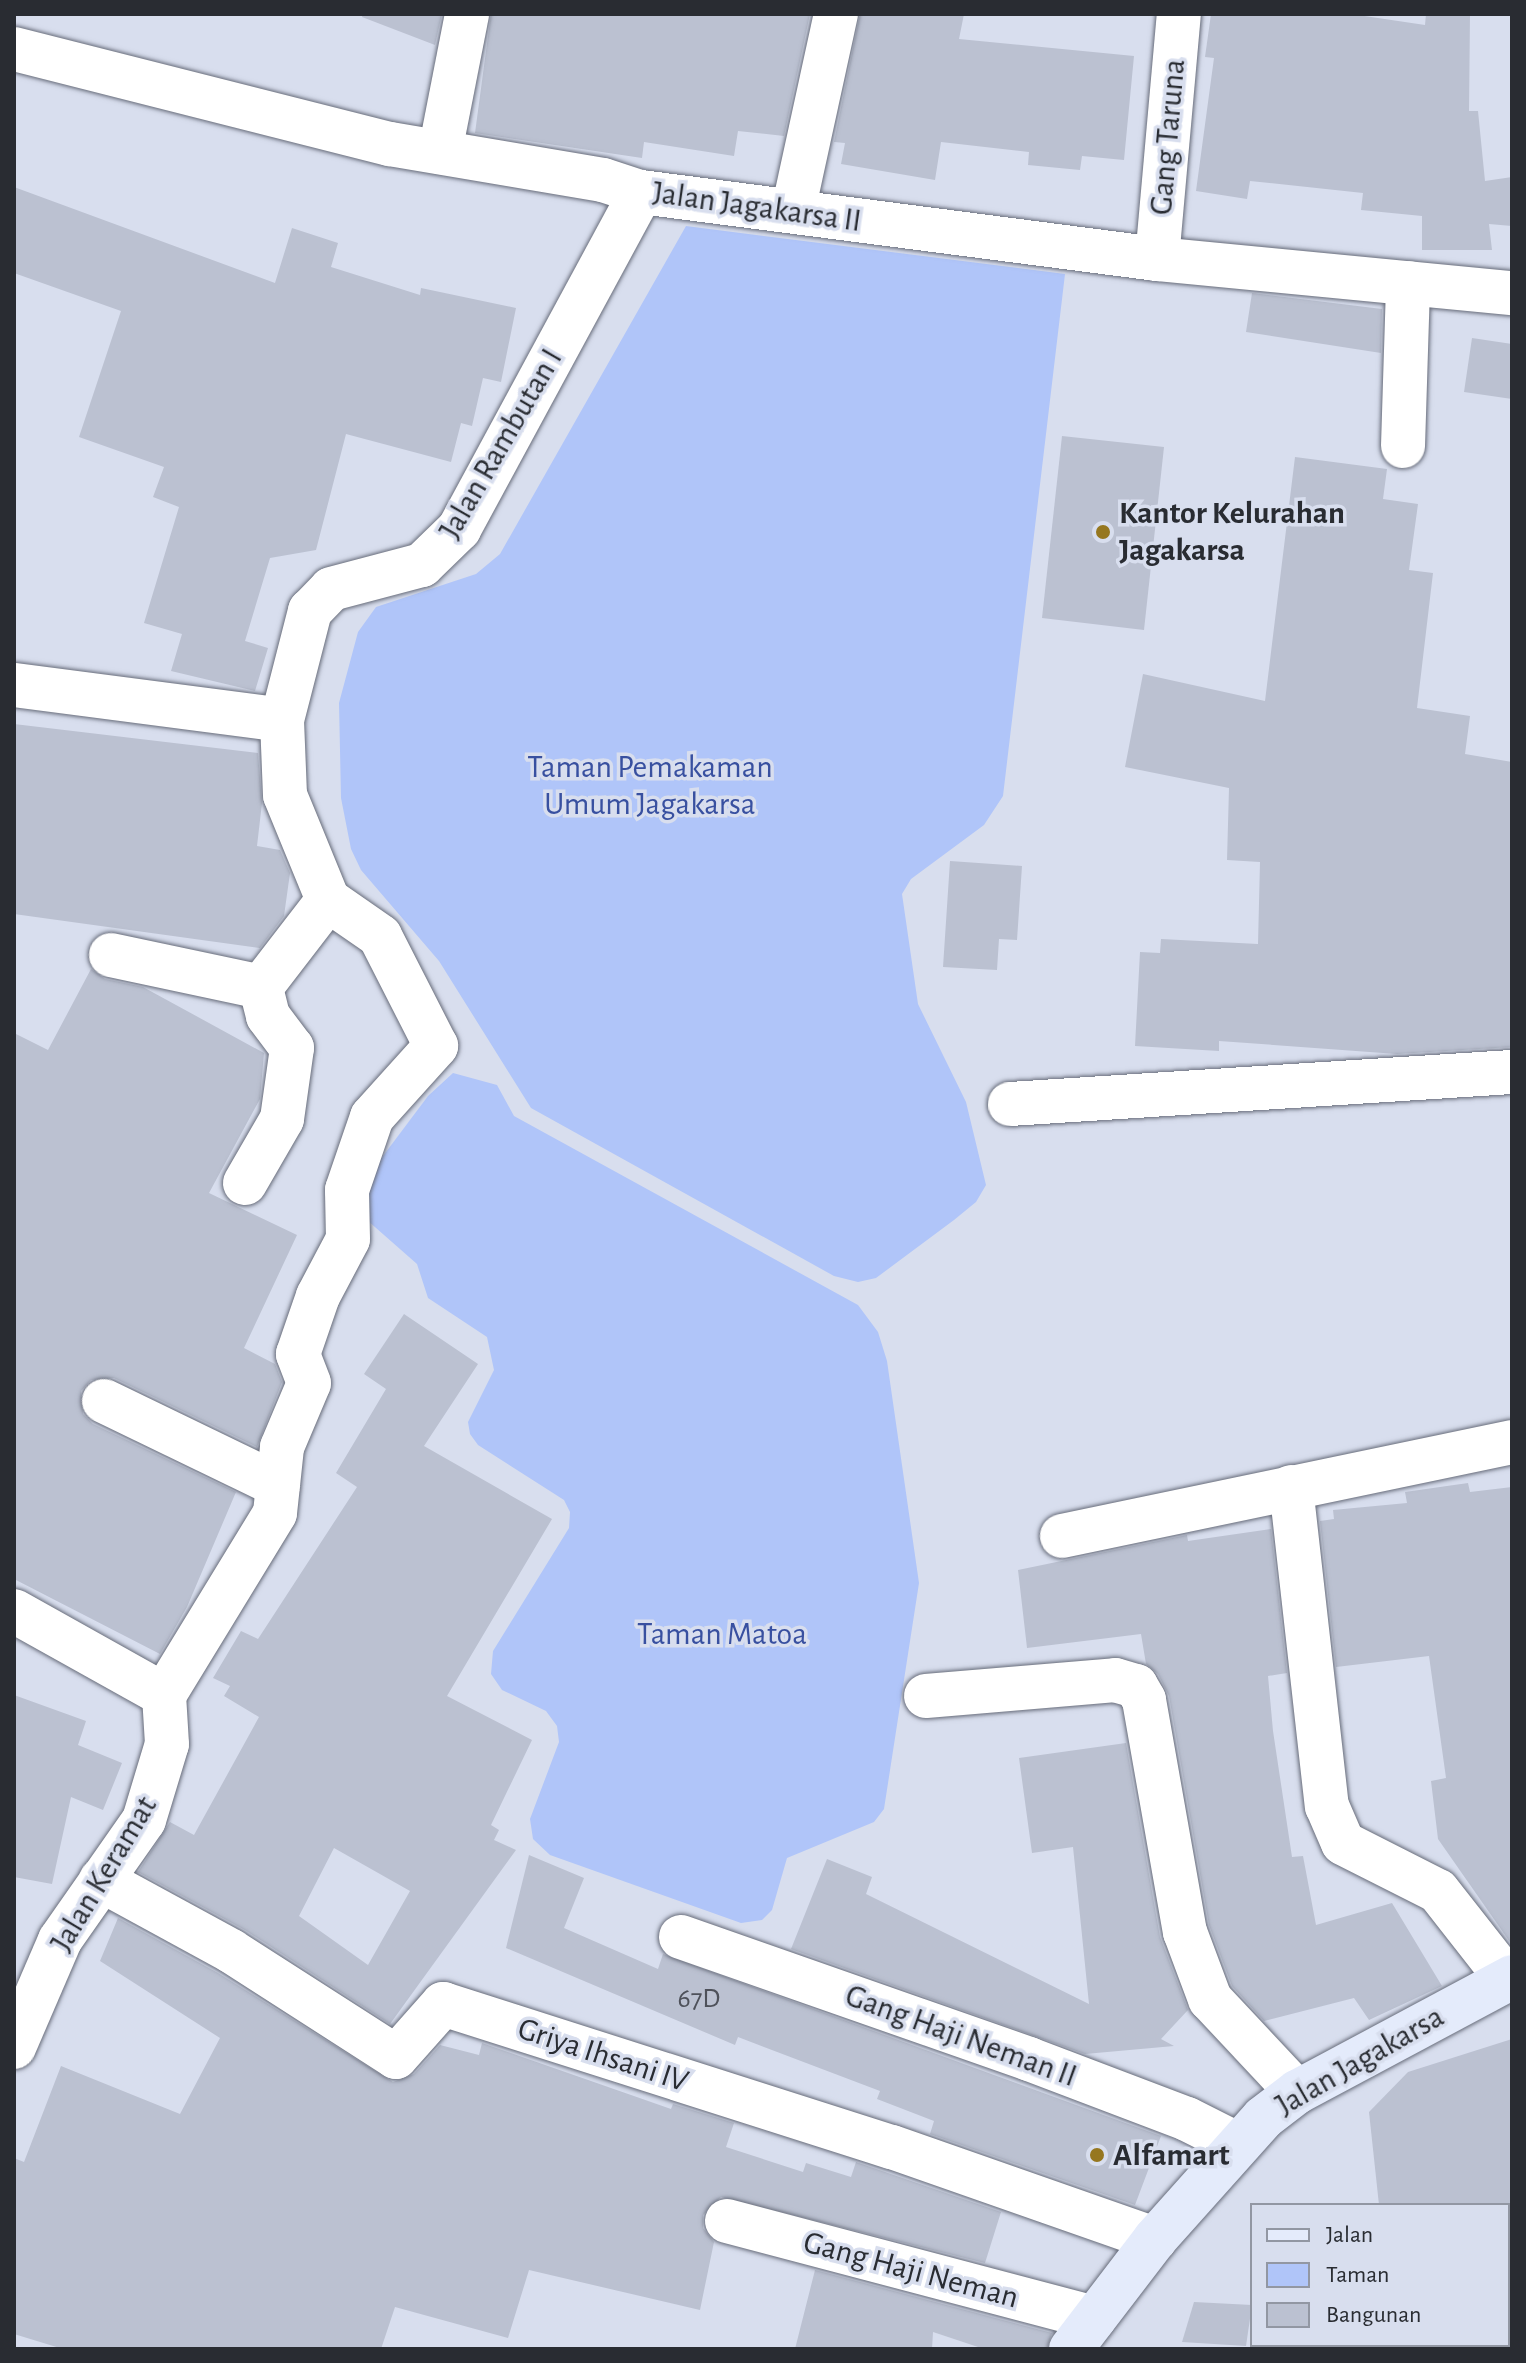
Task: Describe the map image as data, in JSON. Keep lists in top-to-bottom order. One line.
{"streets":{"main road":["Jalan Jagakarsa"],"street":["Gang Taruna","Jalan Jagakarsa II","Jalan Rambutan I","Jalan Keramat","Gang Haji Neman II","Griya Ihsani IV","Gang Haji Neman"]},"crossings":[["Gang Taruna","Jalan Jagakarsa II"],["Jalan Jagakarsa II","Jalan Rambutan I"],["Jalan Keramat","Griya Ihsani IV"],["Gang Haji Neman II","Jalan Jagakarsa"],["Griya Ihsani IV","Jalan Jagakarsa"],["Jalan Jagakarsa","Gang Haji Neman"]],"parks":["Taman Pemakaman Umum Jagakarsa","Taman Matoa"],"places":["Kantor Kelurahan Jagakarsa","Alfamart"],"house_numbers":["67D"],"legend":["Jalan","Taman","Bangunan"]}
